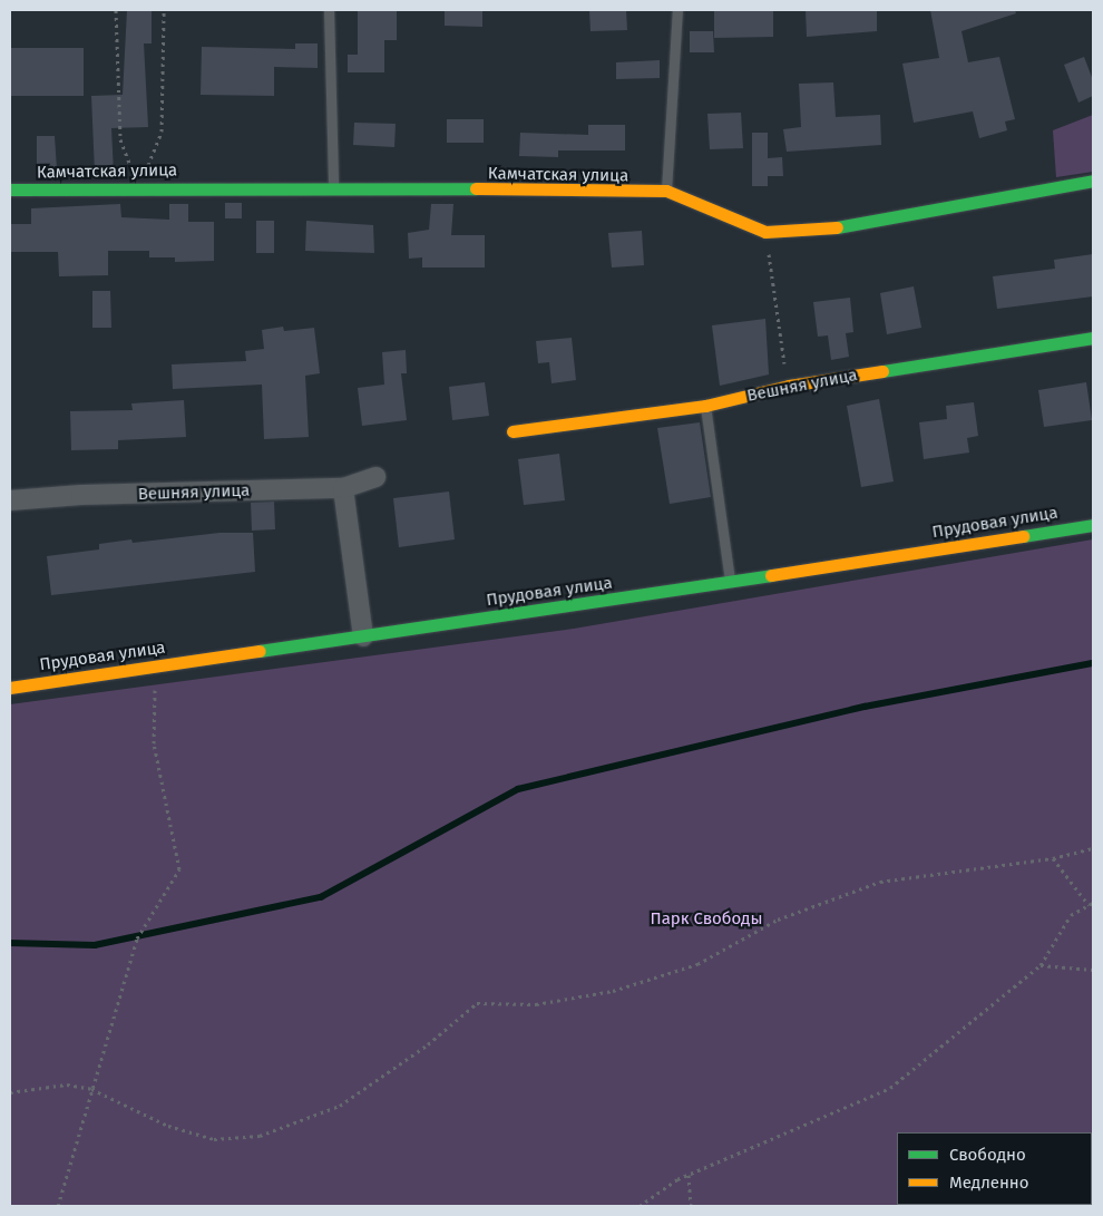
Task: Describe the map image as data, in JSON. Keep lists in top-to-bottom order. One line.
{"streets":{"street":["Камчатская улица","Вешняя улица","Прудовая улица"]},"parks":["Парк Свободы"],"legend":["Свободно","Медленно"]}
